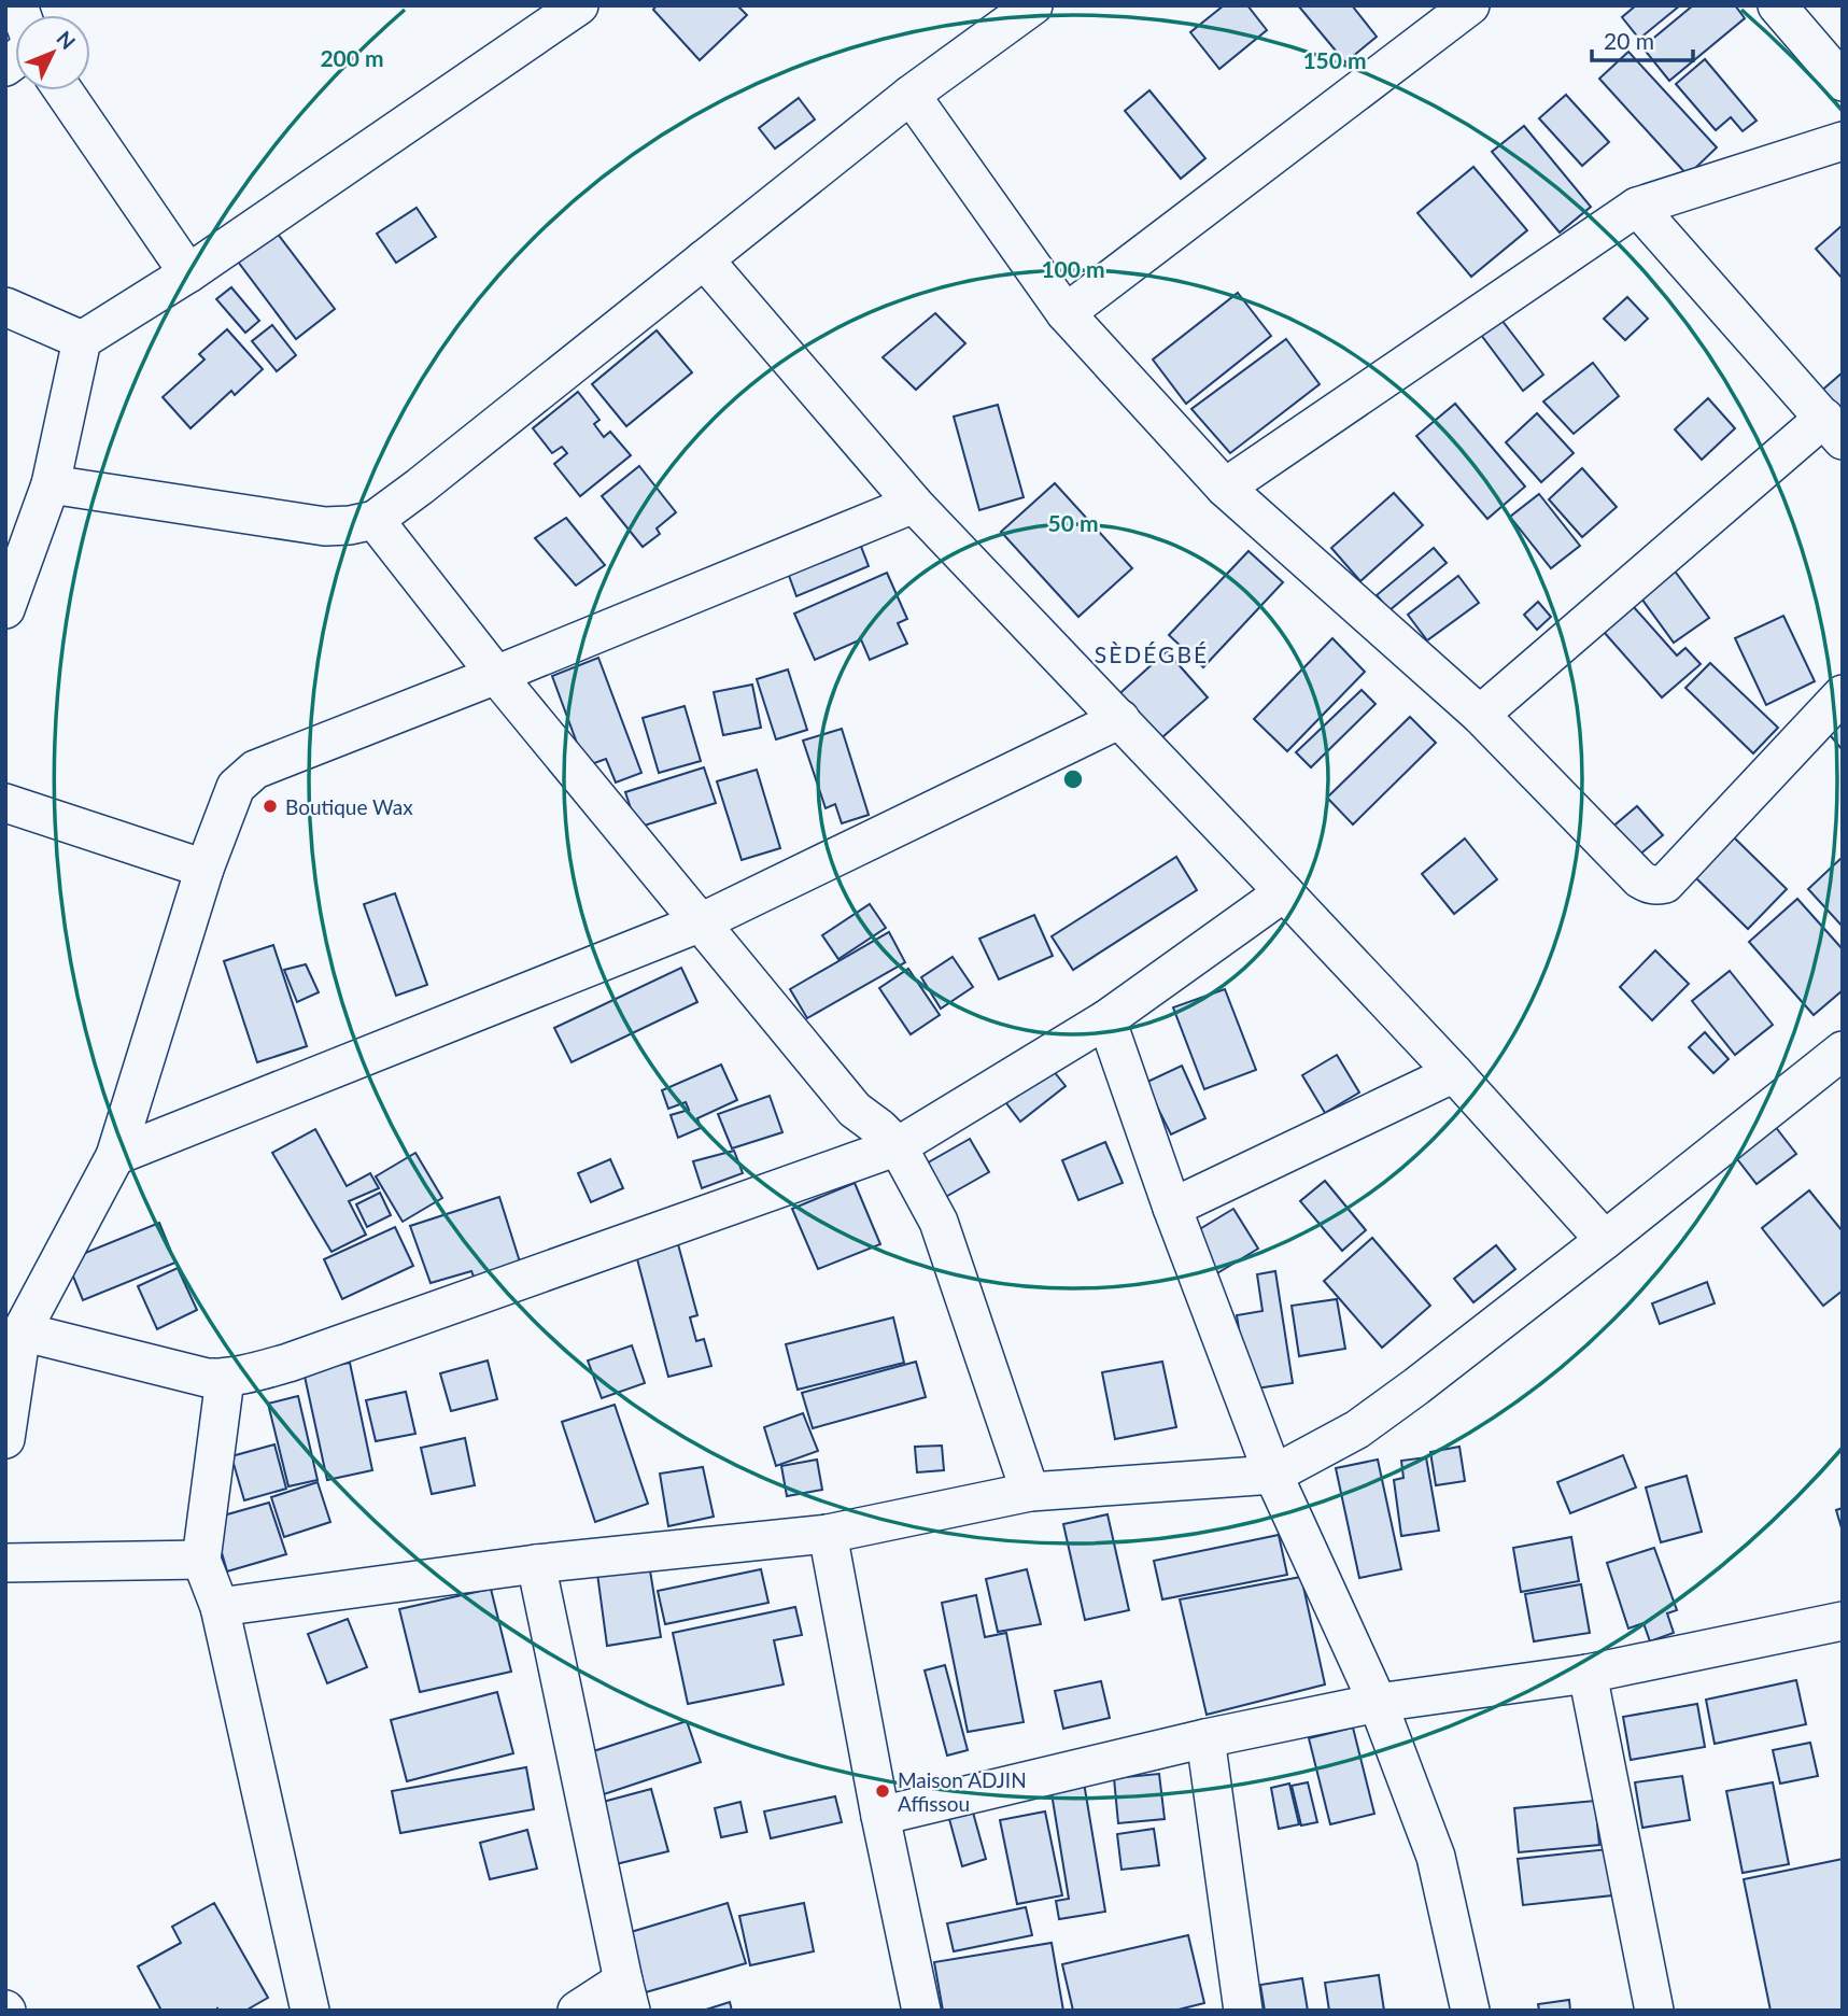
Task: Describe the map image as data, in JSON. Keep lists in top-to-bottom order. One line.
{"districts":["SÈDÉGBÉ"],"places":["Boutique Wax","Maison ADJIN Affissou"],"scale_bar":"20 m","north":"top right","rings":["200 m","150 m","100 m","50 m"]}
